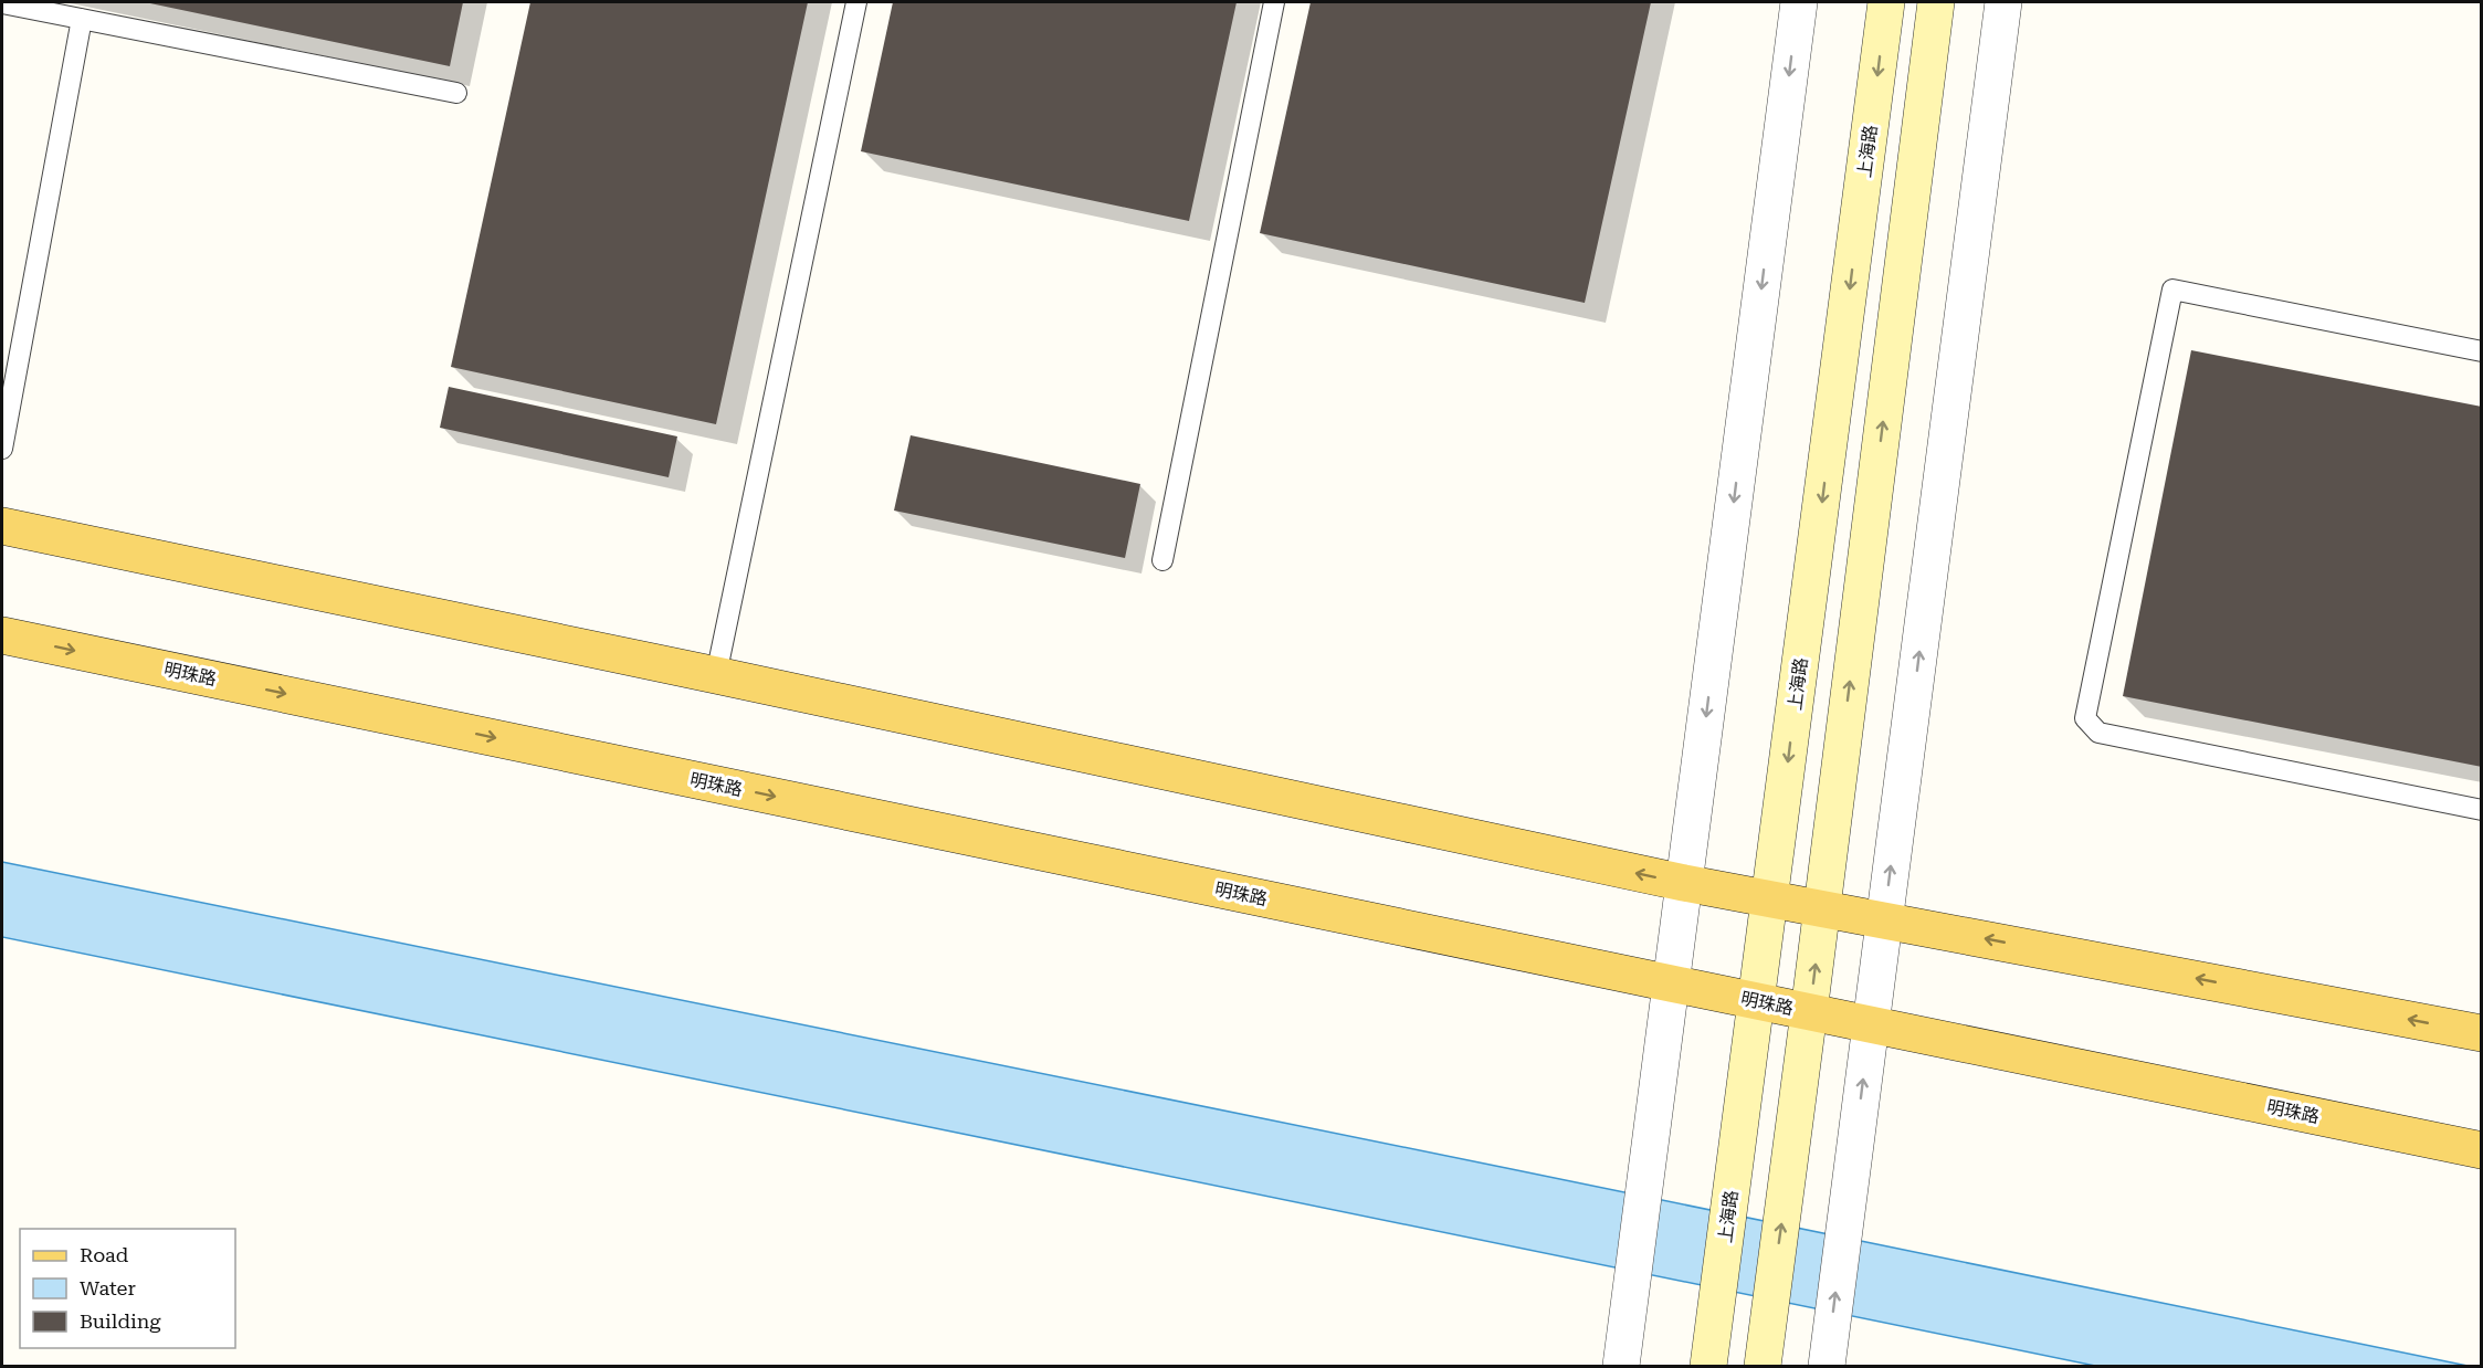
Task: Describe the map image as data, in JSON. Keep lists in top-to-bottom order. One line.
{"streets":{"main road":["上海路","明珠路"]},"crossings":[["上海路","明珠路"]],"legend":["Road","Water","Building"]}
